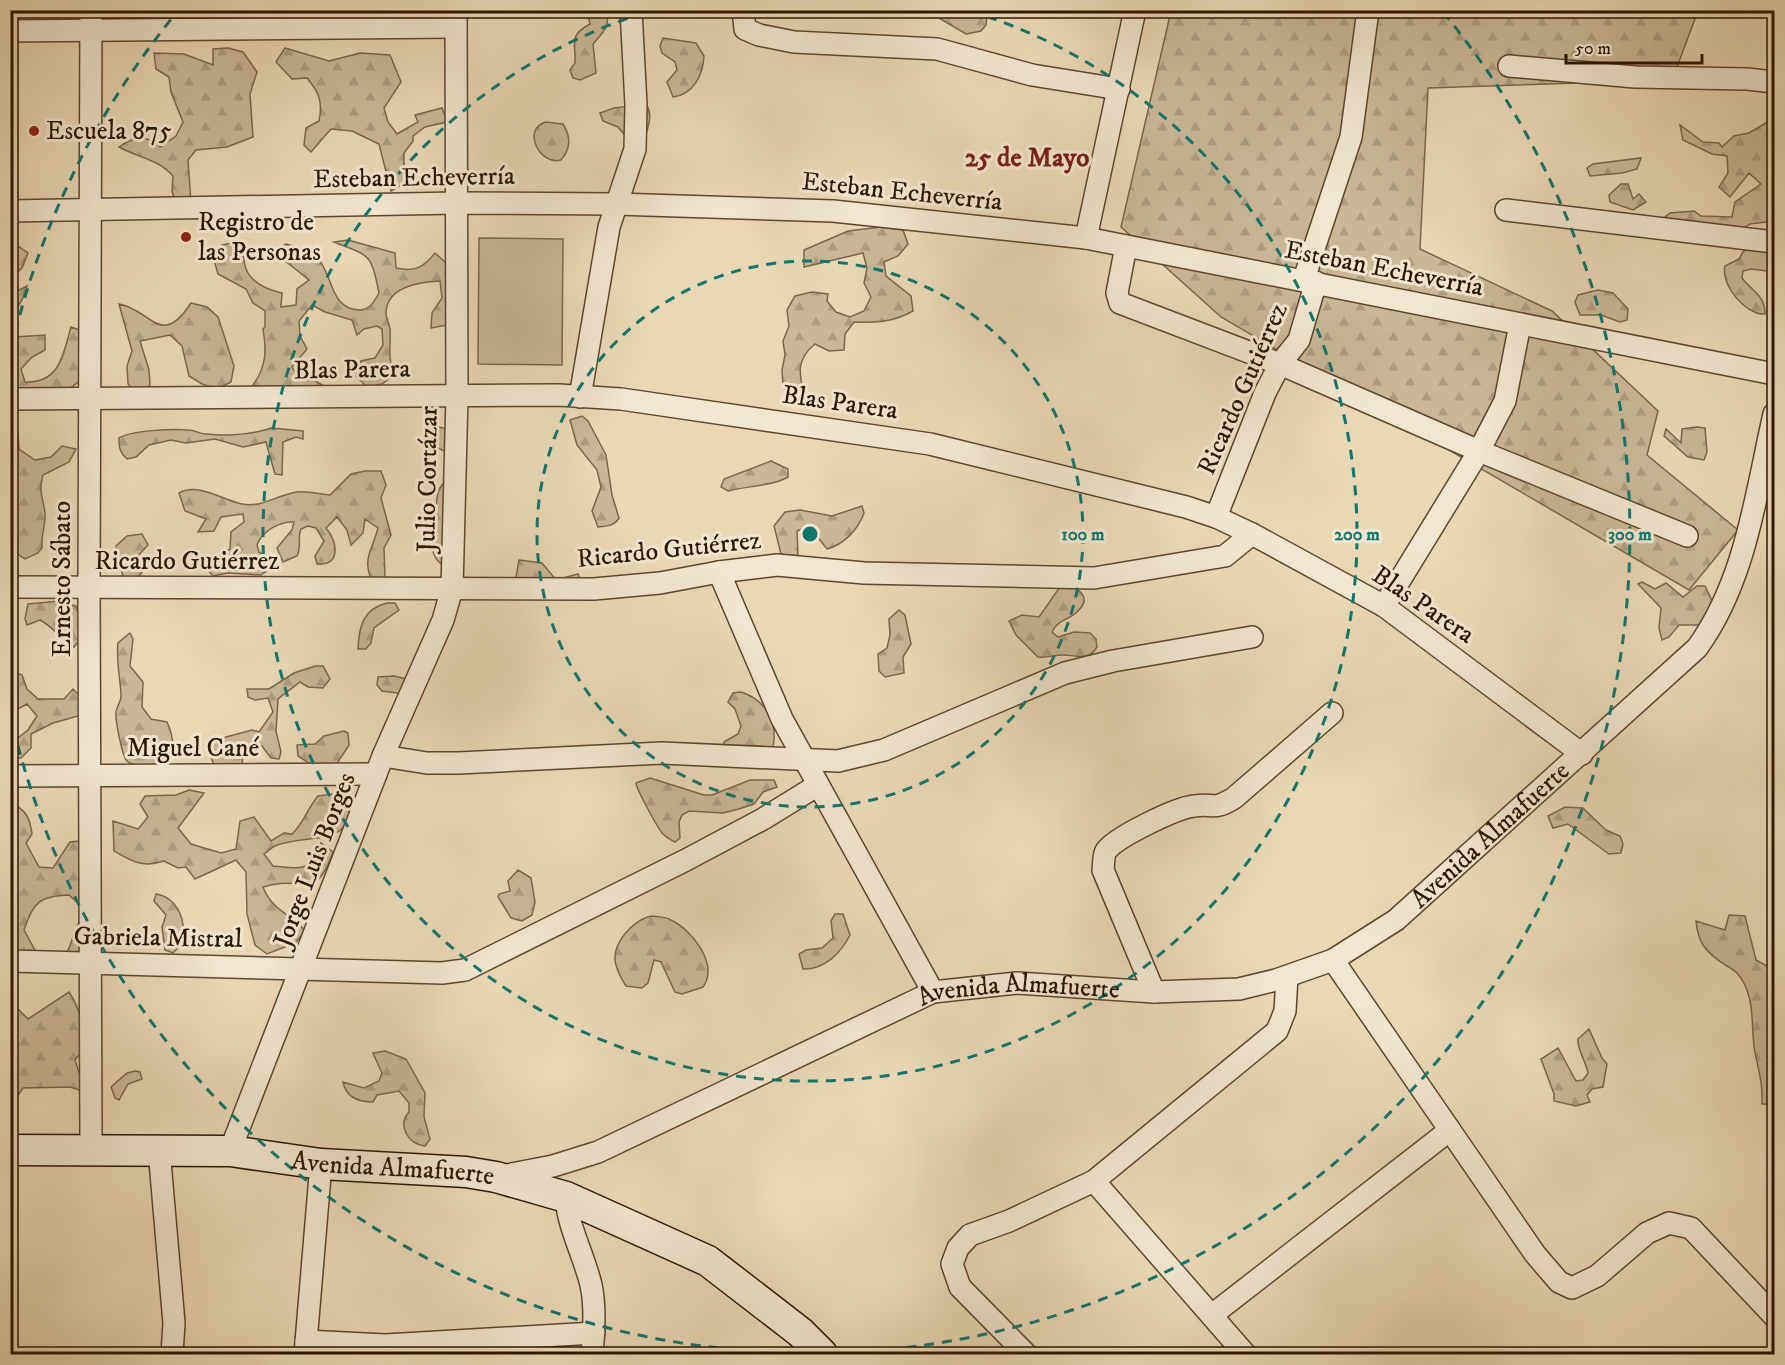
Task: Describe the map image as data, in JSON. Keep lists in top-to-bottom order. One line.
{"streets":{"street":["Esteban Echeverría","Blas Parera","Ricardo Gutiérrez","Julio Cortázar","Ernesto Sábato","Miguel Cané","Avenida Almafuerte","Jorge Luis Borges","Gabriela Mistral"]},"crossings":[["Esteban Echeverría","Ricardo Gutiérrez"],["Esteban Echeverría","Julio Cortázar"],["Esteban Echeverría","Ernesto Sábato"],["Blas Parera","Ricardo Gutiérrez"],["Blas Parera","Julio Cortázar"],["Blas Parera","Ernesto Sábato"],["Blas Parera","Avenida Almafuerte"],["Ricardo Gutiérrez","Julio Cortázar"],["Ricardo Gutiérrez","Ernesto Sábato"],["Ricardo Gutiérrez","Jorge Luis Borges"],["Julio Cortázar","Jorge Luis Borges"],["Ernesto Sábato","Miguel Cané"],["Ernesto Sábato","Avenida Almafuerte"],["Ernesto Sábato","Gabriela Mistral"],["Miguel Cané","Jorge Luis Borges"],["Avenida Almafuerte","Jorge Luis Borges"],["Jorge Luis Borges","Gabriela Mistral"]],"districts":["25 de Mayo"],"places":["Escuela 875","Registro de las Personas"],"scale_bar":"50 m","rings":["100 m","200 m","300 m"]}
